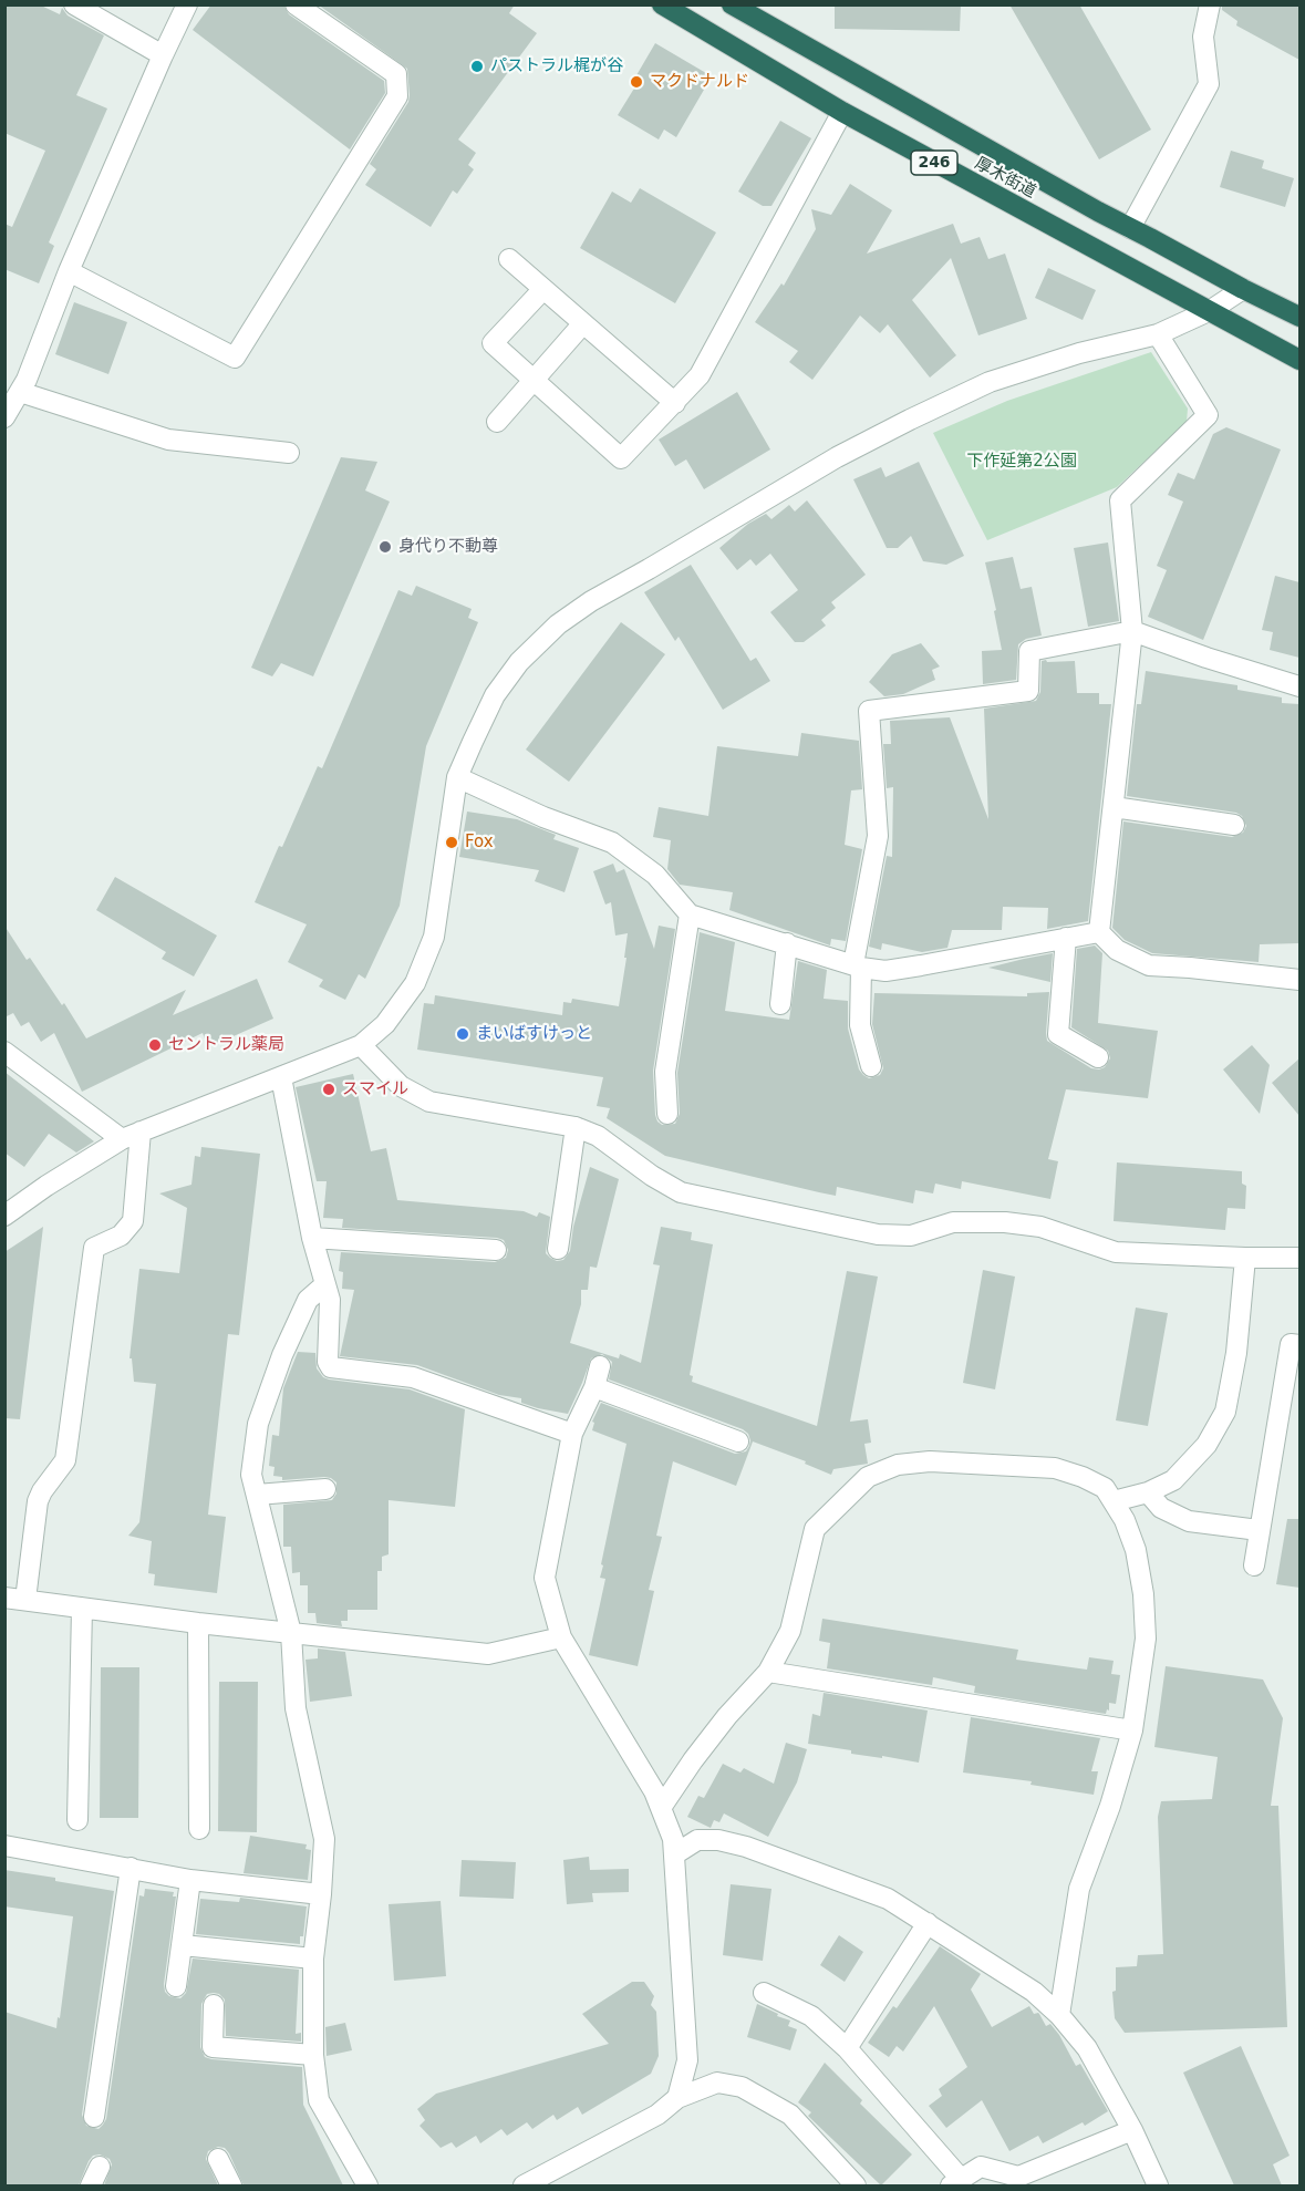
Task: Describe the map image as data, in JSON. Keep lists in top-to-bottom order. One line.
{"streets":{"highway":["246","厚木街道"]},"parks":["下作延第2公園"],"places":["パストラル梶が谷","マクドナルド","身代り不動尊","Fox","まいばすけっと","セントラル薬局","スマイル"]}
